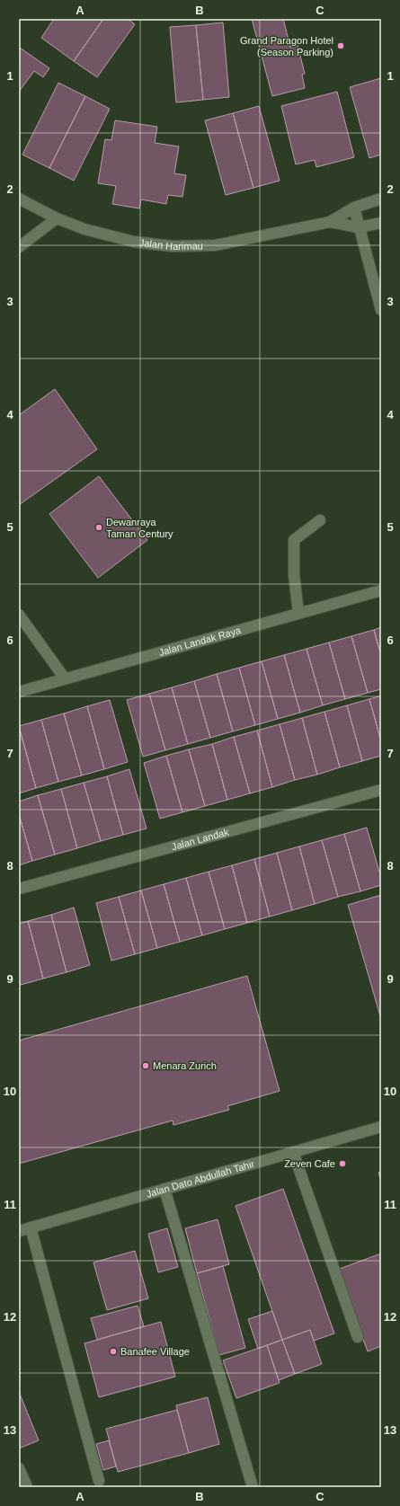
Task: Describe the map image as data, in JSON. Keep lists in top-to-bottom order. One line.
{"streets":{"street":["Jalan Harimau","Jalan Landak Raya","Jalan Landak","Jalan Dato Abdullah Tahir"]},"places":["Grand Paragon Hotel (Season Parking)","Dewanraya Taman Century","Menara Zurich","Zeven Cafe","Banafee Village"],"grid":{"columns":["A","B","C"],"rows":["1","2","3","4","5","6","7","8","9","10","11","12","13"]}}
